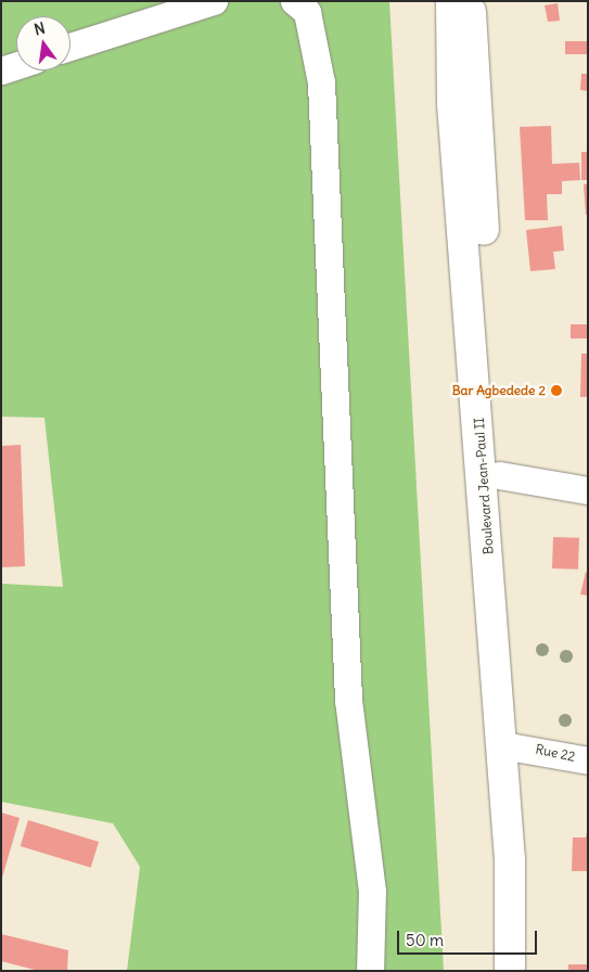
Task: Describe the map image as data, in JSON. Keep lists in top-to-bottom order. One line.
{"streets":{"main road":["Boulevard Jean-Paul II"],"street":["Rue 22"]},"crossings":[["Boulevard Jean-Paul II","Rue 22"]],"places":["Bar Agbedede 2"],"scale_bar":"50 m","north":"top"}
